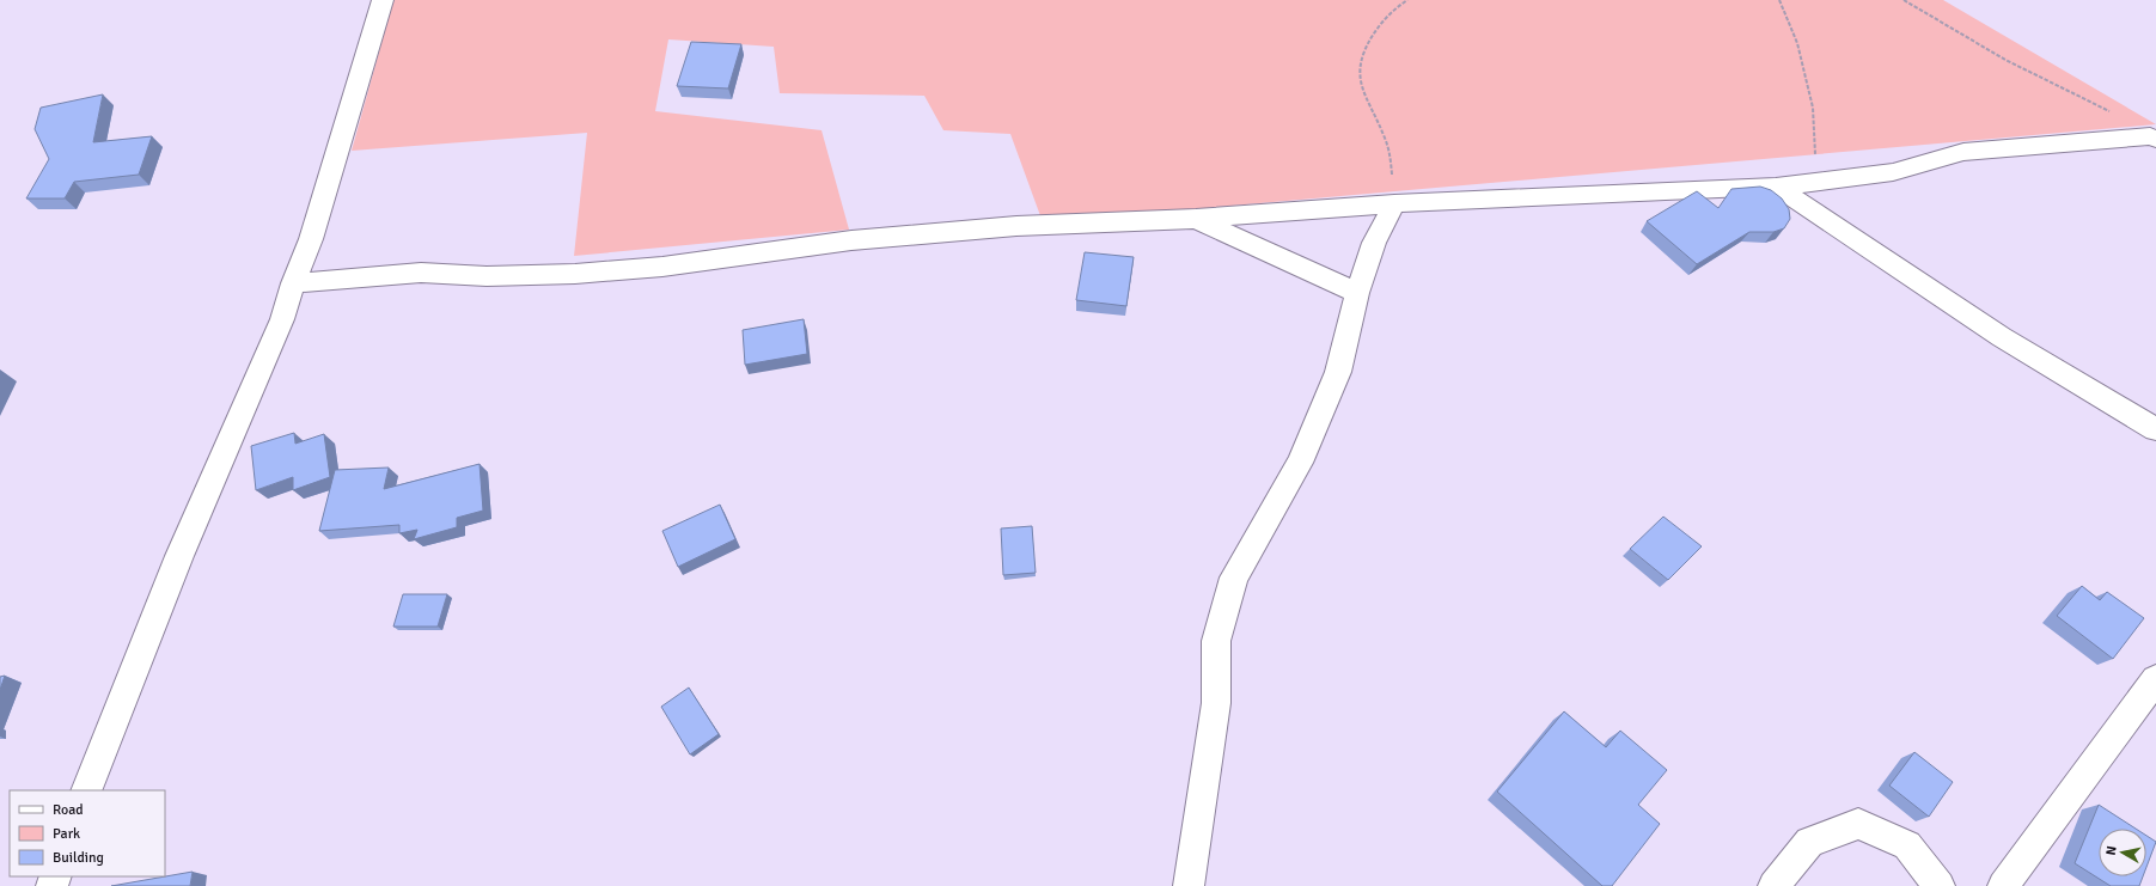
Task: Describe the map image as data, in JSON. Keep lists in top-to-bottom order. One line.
{"legend":["Road","Park","Building"],"north":"left"}
